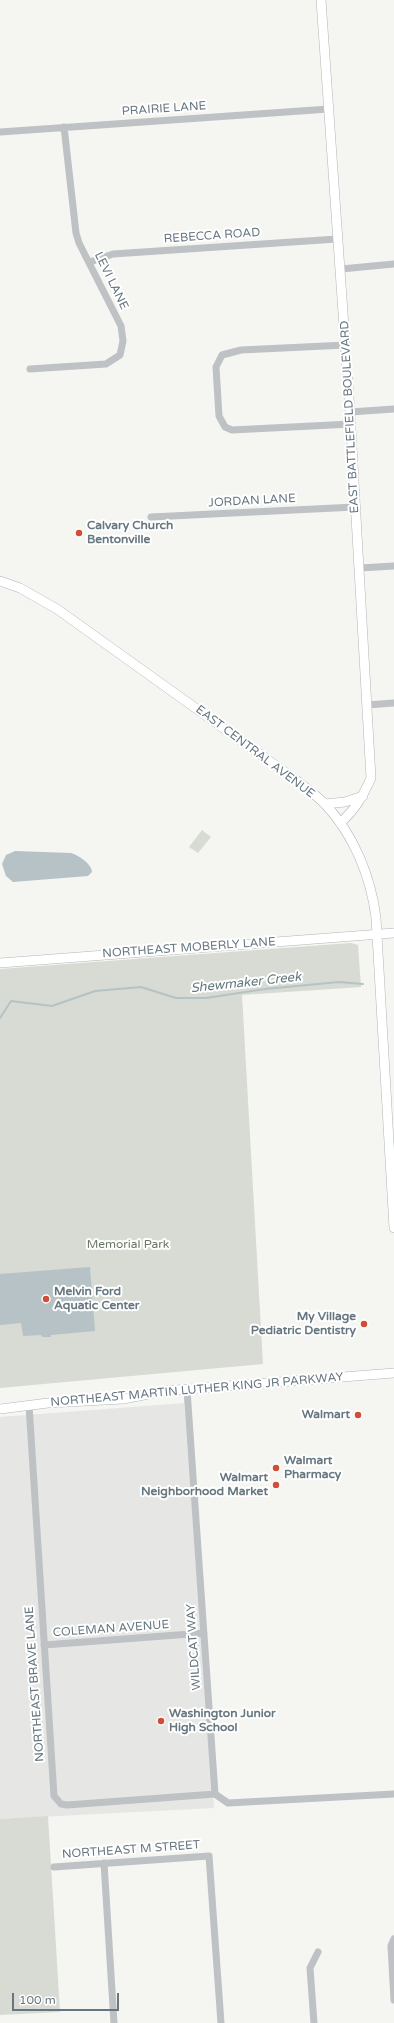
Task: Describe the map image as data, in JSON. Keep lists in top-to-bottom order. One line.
{"streets":{"street":["PRAIRIE LANE","REBECCA ROAD","LEVI LANE","EAST BATTLEFIELD BOULEVARD","JORDAN LANE","EAST CENTRAL AVENUE","NORTHEAST MOBERLY LANE","NORTHEAST MARTIN LUTHER KING JR PARKWAY","COLEMAN AVENUE","WILDCAT WAY","NORTHEAST BRAVE LANE","NORTHEAST M STREET"]},"crossings":[["PRAIRIE LANE","LEVI LANE"],["PRAIRIE LANE","EAST BATTLEFIELD BOULEVARD"],["REBECCA ROAD","LEVI LANE"],["REBECCA ROAD","EAST BATTLEFIELD BOULEVARD"],["EAST BATTLEFIELD BOULEVARD","JORDAN LANE"],["EAST BATTLEFIELD BOULEVARD","EAST CENTRAL AVENUE"],["EAST CENTRAL AVENUE","NORTHEAST MOBERLY LANE"],["NORTHEAST MARTIN LUTHER KING JR PARKWAY","WILDCAT WAY"],["NORTHEAST MARTIN LUTHER KING JR PARKWAY","NORTHEAST BRAVE LANE"],["COLEMAN AVENUE","WILDCAT WAY"],["COLEMAN AVENUE","NORTHEAST BRAVE LANE"],["WILDCAT WAY","NORTHEAST BRAVE LANE"]],"water":["Shewmaker Creek"],"parks":["Memorial Park"],"places":["Calvary Church Bentonville","Melvin Ford Aquatic Center","My Village Pediatric Dentistry","Walmart","Walmart Pharmacy","Walmart Neighborhood Market","Washington Junior High School"],"scale_bar":"100 m"}
